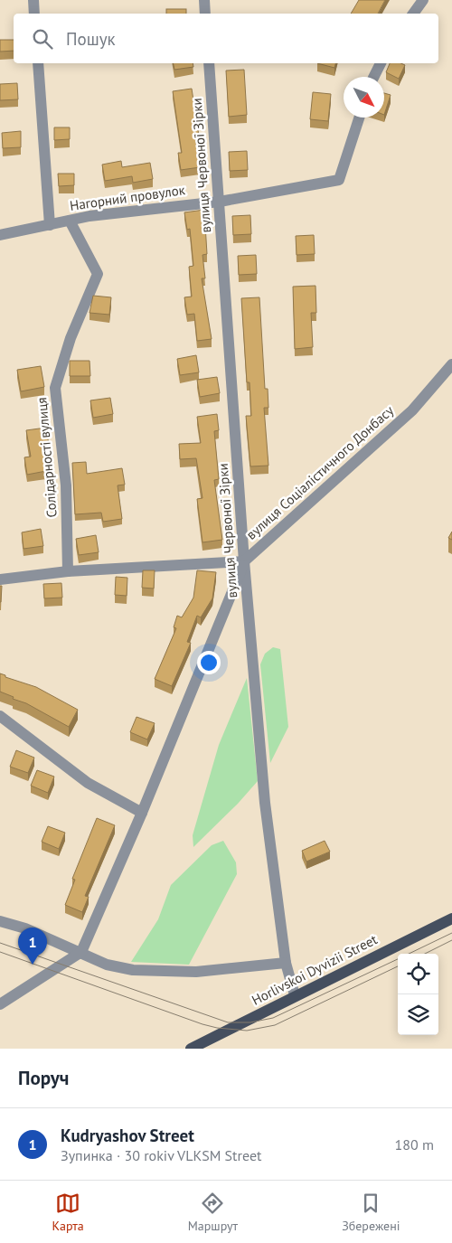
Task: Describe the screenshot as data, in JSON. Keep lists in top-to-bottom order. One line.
{"streets":{"main road":["Horlivskoi Dyvizii Street"],"street":["вулиця Червоної Зірки","Нагорний провулок","Солідарності вулиця","вулиця Соціалістичного Донбасу"]},"crossings":[["вулиця Червоної Зірки","Нагорний провулок"],["вулиця Червоної Зірки","вулиця Соціалістичного Донбасу"],["вулиця Червоної Зірки","Horlivskoi Dyvizii Street"],["Нагорний провулок","Солідарності вулиця"],["Солідарності вулиця","вулиця Соціалістичного Донбасу"]],"north":"bottom right","page":{"search":"Пошук","pins":"1","heading":"Поруч","list":[{"mark":"1","name":"Kudryashov Street","note":"Зупинка · 30 rokiv VLKSM Street","value":"180 m"}],"nav":["Карта","Маршрут","Збережені"]}}
